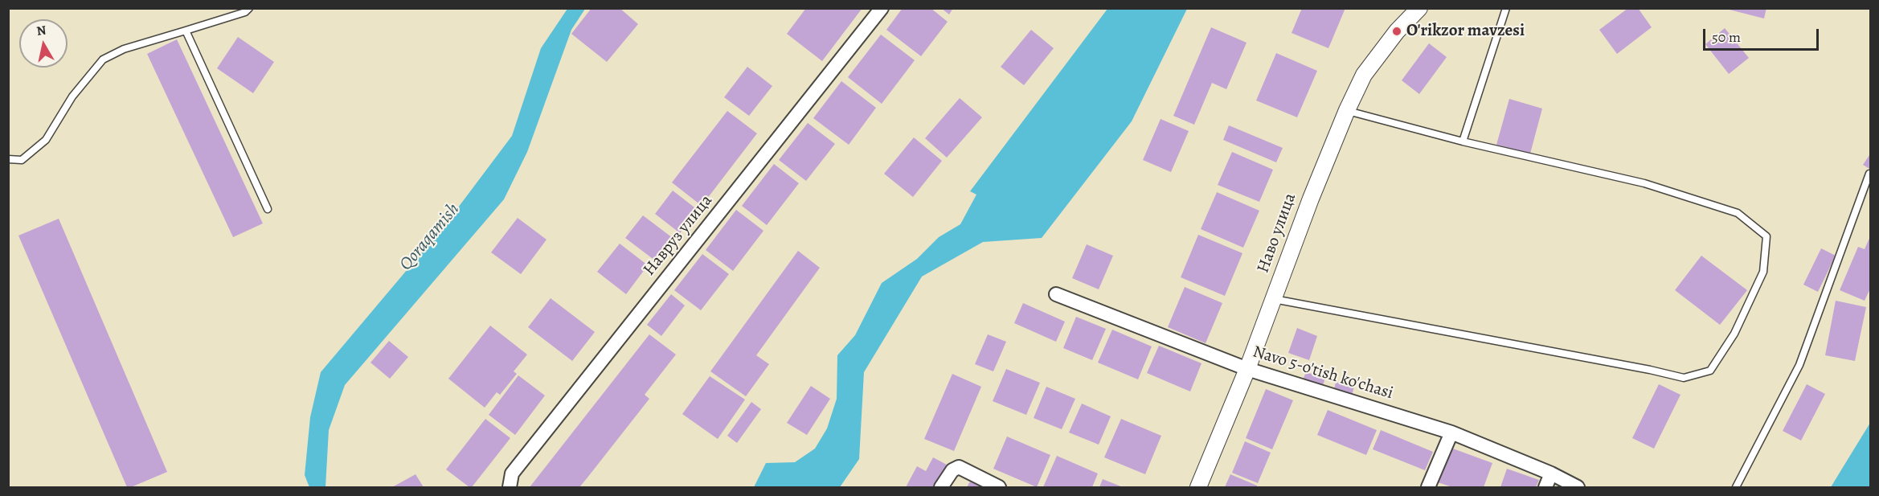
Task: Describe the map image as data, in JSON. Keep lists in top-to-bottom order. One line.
{"streets":{"street":["Наво улица","Навруз улица","Navo 5-o'tish ko'chasi"]},"crossings":[["Наво улица","Navo 5-o'tish ko'chasi"]],"water":["Qoraqamish"],"places":["O'rikzor mavzesi"],"scale_bar":"50 m","north":"top"}
